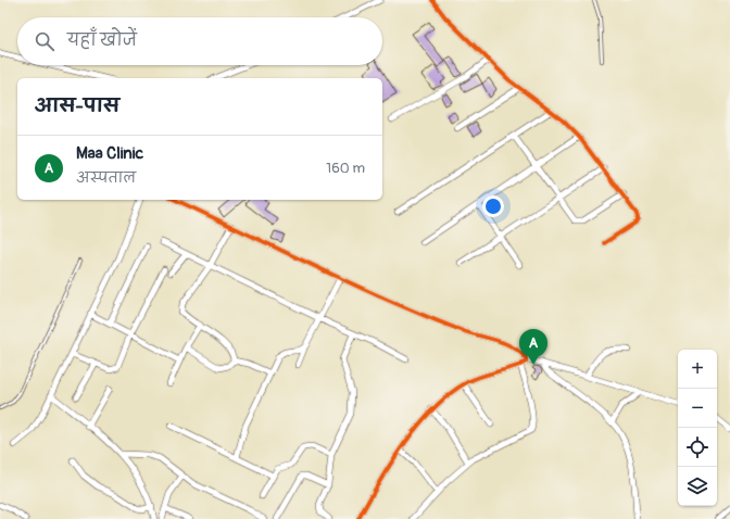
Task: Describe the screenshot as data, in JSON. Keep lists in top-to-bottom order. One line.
{"page":{"search":"यहाँ खोजें","heading":"आस-पास","list":[{"mark":"A","name":"Maa Clinic","note":"अस्पताल","value":"160 m"}],"pins":"A","map_buttons":["+","−"]}}
